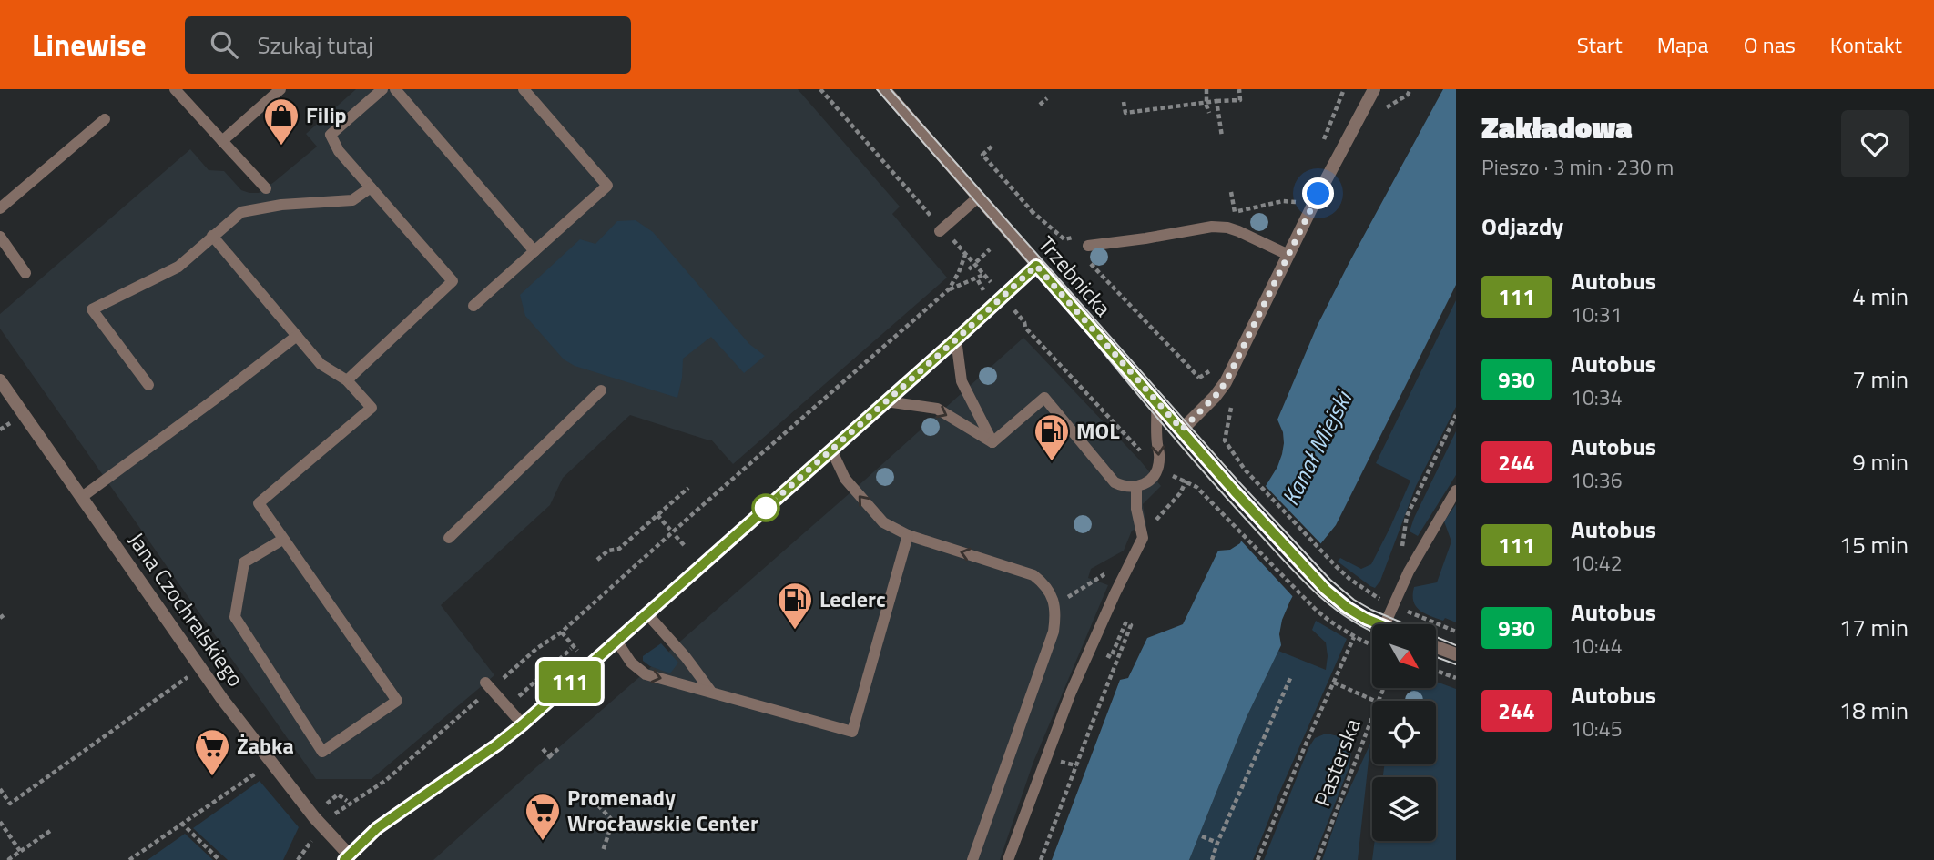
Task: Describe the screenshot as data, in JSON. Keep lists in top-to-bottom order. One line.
{"streets":{"street":["Trzebnicka","Jana Czochralskiego"],"path":["Pasterska"]},"water":["Kanał Miejski"],"places":{"shop":["Filip"],"fuel station":["MOL","Leclerc"],"supermarket":["Żabka","Promenady Wrocławskie Center"]},"lines":["bus line 111"],"north":"bottom right","page":{"header":"Linewise","search":"Szukaj tutaj","nav":["Start","Mapa","O nas","Kontakt"],"on_map":"111","heading":[["Zakładowa","Pieszo · 3 min · 230 m"],"Odjazdy"],"list":[{"mark":"111","name":"Autobus","note":"10:31","value":"4 min"},{"mark":"930","name":"Autobus","note":"10:34","value":"7 min"},{"mark":"244","name":"Autobus","note":"10:36","value":"9 min"},{"mark":"111","name":"Autobus","note":"10:42","value":"15 min"},{"mark":"930","name":"Autobus","note":"10:44","value":"17 min"},{"mark":"244","name":"Autobus","note":"10:45","value":"18 min"}]}}
